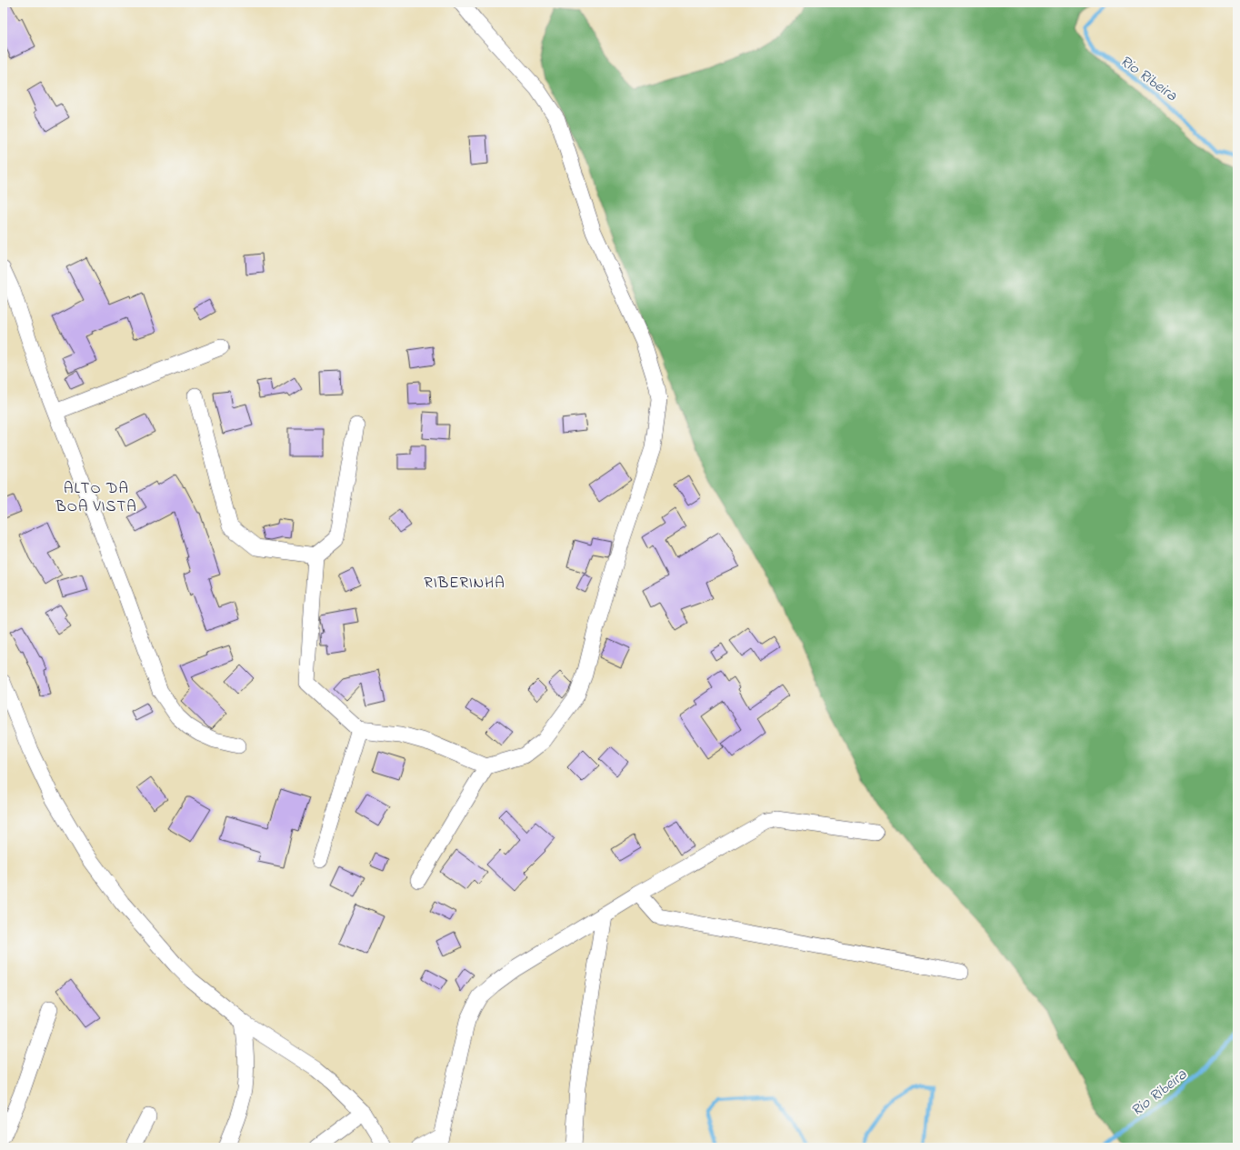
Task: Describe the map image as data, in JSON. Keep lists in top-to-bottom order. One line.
{"districts":["ALTO DA BOA VISTA","RIBERINHA"],"water":["Rio Ribeira"]}
